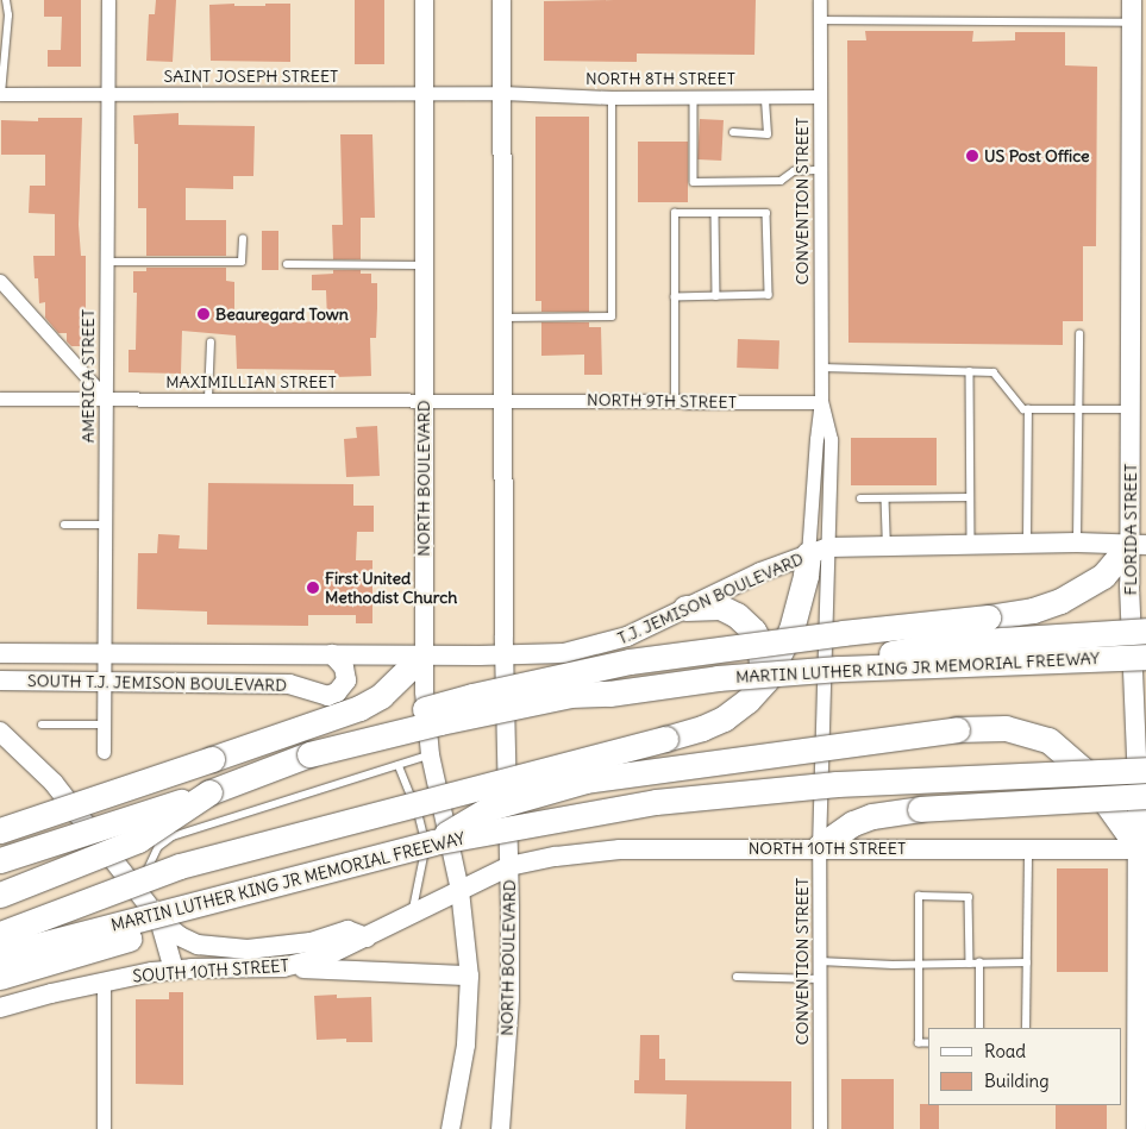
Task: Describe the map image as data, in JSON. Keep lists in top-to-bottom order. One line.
{"streets":{"highway":["MARTIN LUTHER KING JR MEMORIAL FREEWAY"],"main road":["FLORIDA STREET","T.J. JEMISON BOULEVARD","SOUTH T.J. JEMISON BOULEVARD","NORTH 10TH STREET","SOUTH 10TH STREET"],"street":["SAINT JOSEPH STREET","NORTH 8TH STREET","CONVENTION STREET","AMERICA STREET","MAXIMILLIAN STREET","NORTH 9TH STREET","NORTH BOULEVARD"]},"crossings":[["SAINT JOSEPH STREET","NORTH 8TH STREET"],["SAINT JOSEPH STREET","AMERICA STREET"],["SAINT JOSEPH STREET","NORTH BOULEVARD"],["NORTH 8TH STREET","CONVENTION STREET"],["NORTH 8TH STREET","NORTH BOULEVARD"],["CONVENTION STREET","NORTH 9TH STREET"],["CONVENTION STREET","T.J. JEMISON BOULEVARD"],["CONVENTION STREET","NORTH 10TH STREET"],["AMERICA STREET","MAXIMILLIAN STREET"],["AMERICA STREET","SOUTH T.J. JEMISON BOULEVARD"],["MAXIMILLIAN STREET","NORTH 9TH STREET"],["MAXIMILLIAN STREET","NORTH BOULEVARD"],["NORTH 9TH STREET","NORTH BOULEVARD"],["NORTH BOULEVARD","T.J. JEMISON BOULEVARD"],["NORTH BOULEVARD","SOUTH T.J. JEMISON BOULEVARD"],["NORTH BOULEVARD","NORTH 10TH STREET"],["NORTH BOULEVARD","SOUTH 10TH STREET"],["FLORIDA STREET","T.J. JEMISON BOULEVARD"],["FLORIDA STREET","NORTH 10TH STREET"],["T.J. JEMISON BOULEVARD","SOUTH T.J. JEMISON BOULEVARD"],["NORTH 10TH STREET","SOUTH 10TH STREET"]],"places":["US Post Office","Beauregard Town","First United Methodist Church"],"legend":["Road","Building"]}
